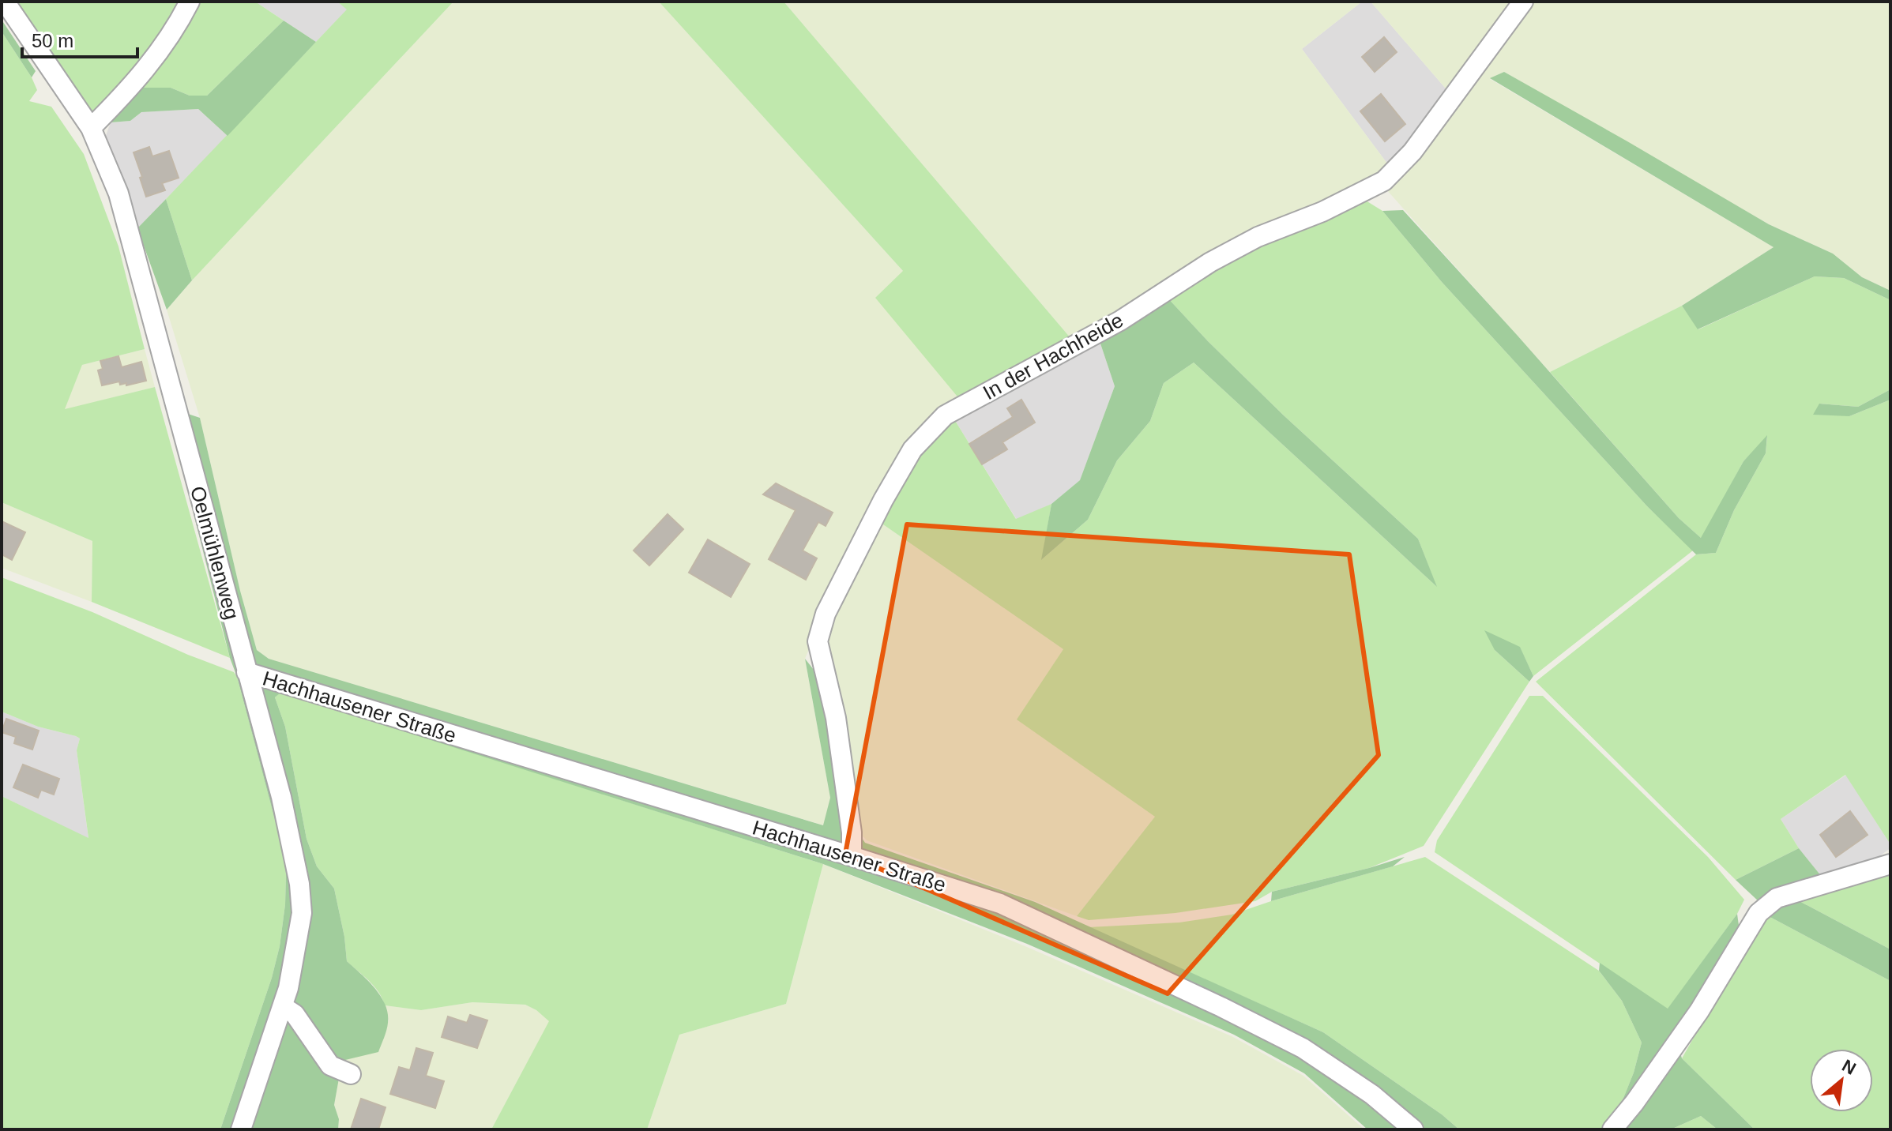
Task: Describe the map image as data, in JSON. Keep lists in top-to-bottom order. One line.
{"streets":{"street":["In der Hachheide","Oelmühlenweg","Hachhausener Straße"]},"crossings":[["In der Hachheide","Hachhausener Straße"],["Oelmühlenweg","Hachhausener Straße"]],"scale_bar":"50 m","north":"top right"}
